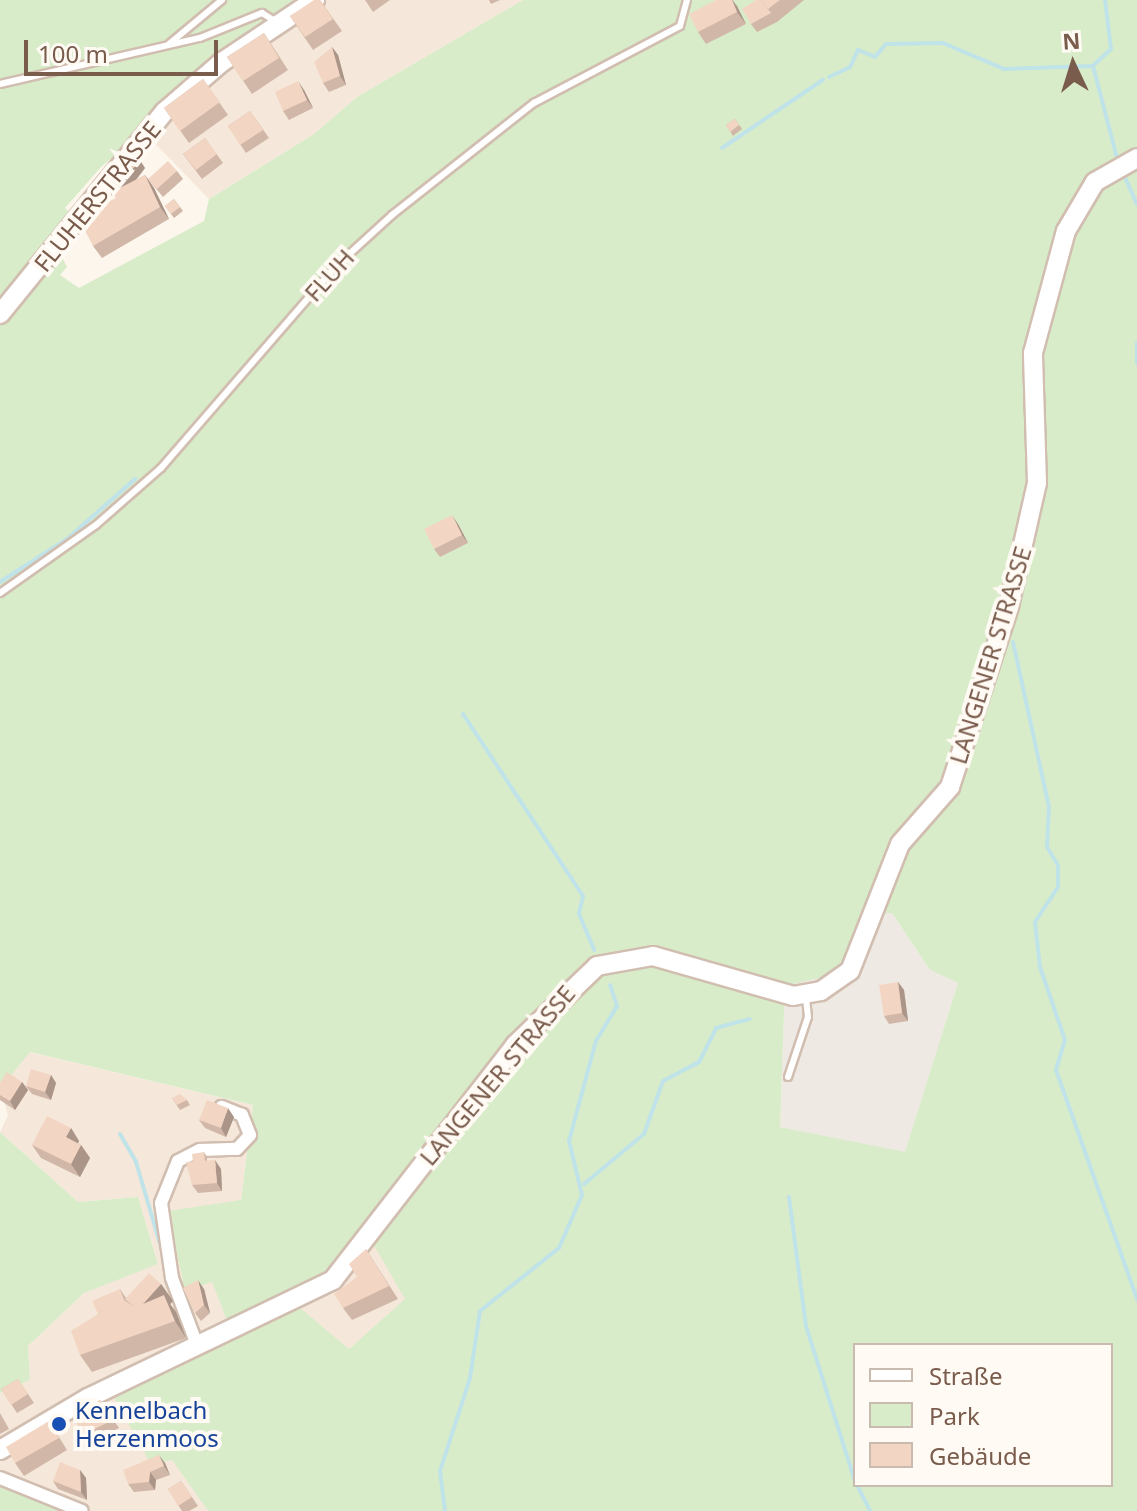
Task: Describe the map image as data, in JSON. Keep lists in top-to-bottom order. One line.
{"streets":{"main road":["FLUHERSTRASSE","LANGENER STRASSE"],"lane":["FLUH"]},"places":["Kennelbach Herzenmoos"],"legend":["Straße","Park","Gebäude"],"scale_bar":"100 m","north":"top"}
